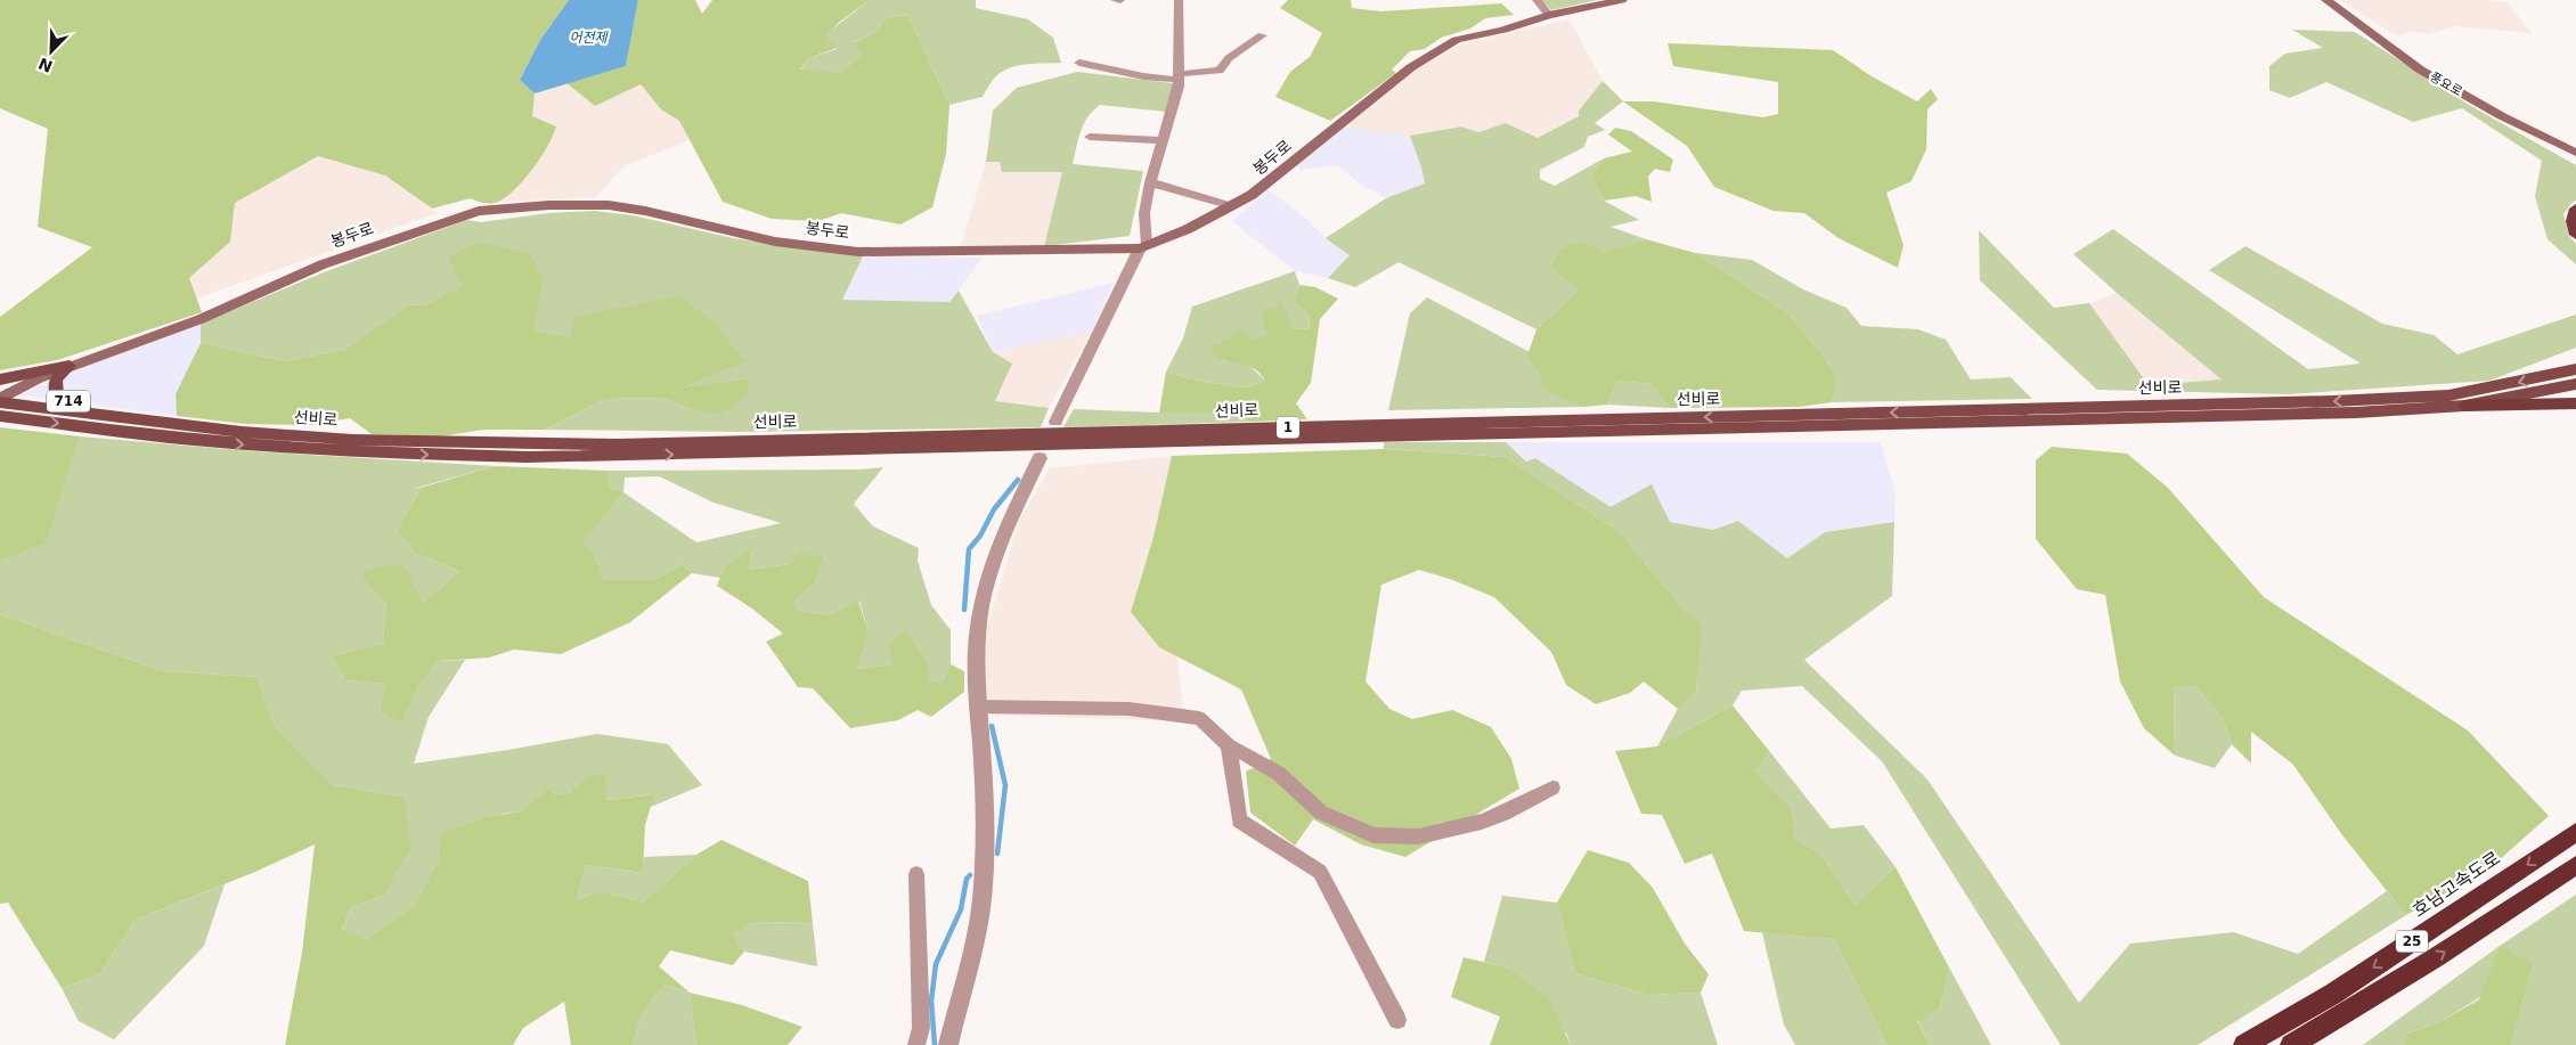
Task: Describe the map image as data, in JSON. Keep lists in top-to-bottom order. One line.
{"streets":{"highway":["호남고속도로","25"],"main road":["풍요로","봉두로","선비로","714","1"]},"crossings":[["봉두로","선비로"],["봉두로","714"],["선비로","714"]],"water":["어전제"],"north":"bottom left"}
